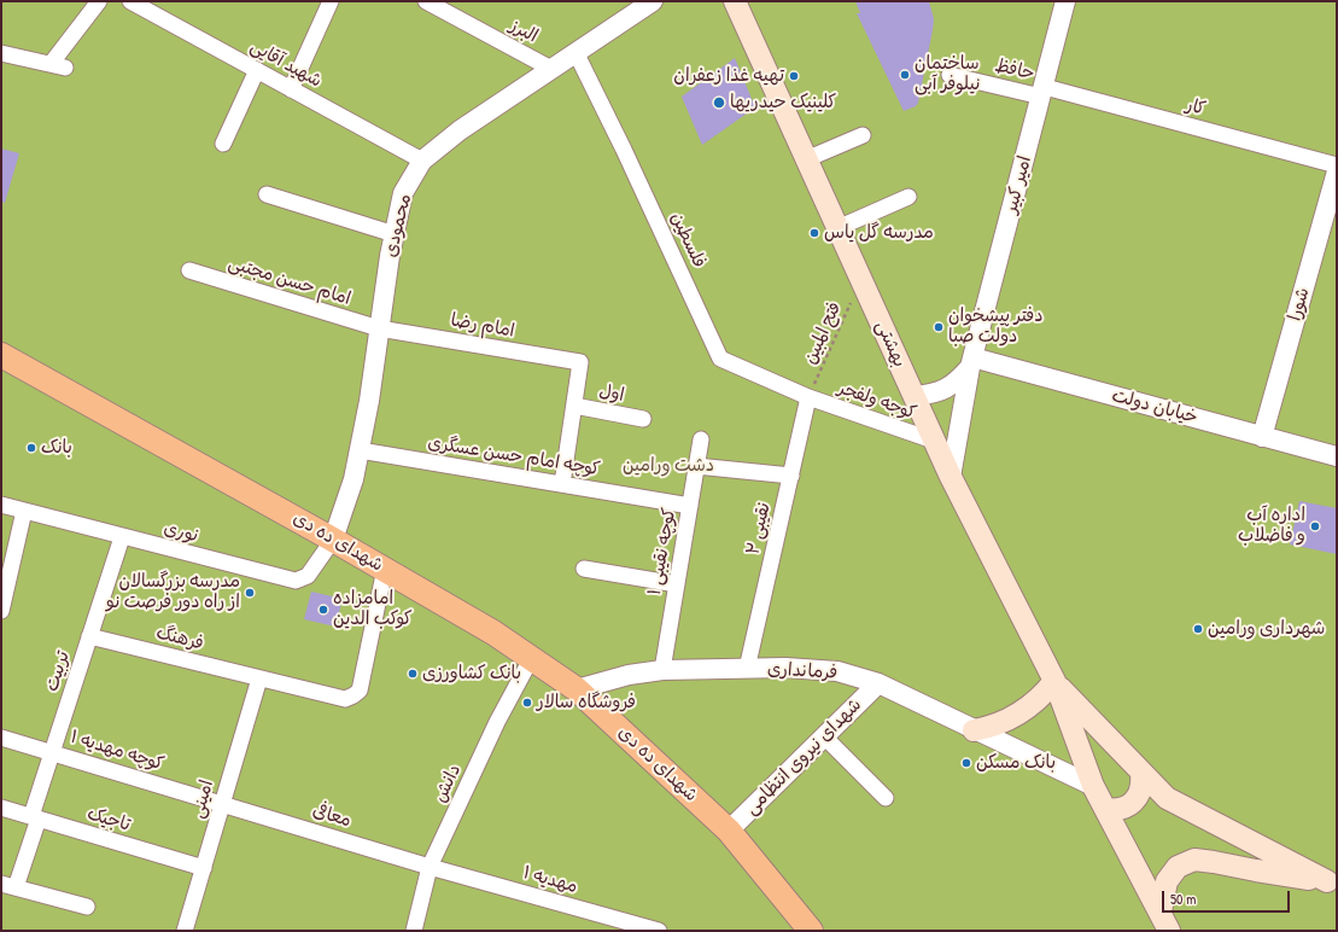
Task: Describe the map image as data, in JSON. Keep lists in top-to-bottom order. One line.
{"streets":{"main road":["بهشتی","شهدای ده دی"],"street":["البرز","شهید آقایی","حافظ","کار","امیر کبیر","محمودی","فلسطین","امام حسن مجتبی","شورا","امام رضا","اول","کوجه ولفجر","خیابان دولت","کوچه امام حسن عسگری","نقیبی ۲","نوری","کوچه نقیبی ۱","فرهنگ","تربیت","فرمانداری","کوچه مهدیه ۱","شهدای نیروی انتظامی","دانش","امینی","معافی","تاجیک","مهدیه ۱"],"path":["فتح المبین"]},"crossings":[["البرز","محمودی"],["شهید آقایی","محمودی"],["حافظ","کار"],["حافظ","امیر کبیر"],["کار","امیر کبیر"],["امیر کبیر","بهشتی"],["امیر کبیر","خیابان دولت"],["محمودی","فلسطین"],["محمودی","امام حسن مجتبی"],["محمودی","امام رضا"],["محمودی","کوچه امام حسن عسگری"],["محمودی","نوری"],["محمودی","شهدای ده دی"],["فلسطین","فتح المبین"],["فلسطین","کوجه ولفجر"],["فلسطین","نقیبی ۲"],["امام حسن مجتبی","امام رضا"],["شورا","خیابان دولت"],["امام رضا","اول"],["فتح المبین","بهشتی"],["فتح المبین","کوجه ولفجر"],["فتح المبین","نقیبی ۲"],["بهشتی","کوجه ولفجر"],["کوجه ولفجر","نقیبی ۲"],["کوچه امام حسن عسگری","کوچه نقیبی ۱"],["نقیبی ۲","فرمانداری"],["نوری","شهدای ده دی"],["نوری","تربیت"],["شهدای ده دی","فرهنگ"],["شهدای ده دی","فرمانداری"],["شهدای ده دی","شهدای نیروی انتظامی"],["شهدای ده دی","دانش"],["کوچه نقیبی ۱","فرمانداری"],["فرهنگ","تربیت"],["فرهنگ","امینی"],["تربیت","کوچه مهدیه ۱"],["تربیت","تاجیک"],["فرمانداری","شهدای نیروی انتظامی"],["کوچه مهدیه ۱","امینی"],["کوچه مهدیه ۱","معافی"],["دانش","معافی"],["دانش","مهدیه ۱"],["امینی","معافی"],["امینی","تاجیک"],["معافی","مهدیه ۱"]],"parks":["دشت ورامین"],"places":["ساختمان نیلوفر آبی","تهیه غذا زعفران","کلینیک حیدریها","مدرسه گل یاس","دفتر پیشخوان دولت صبا","بانک","اداره آب و فاضلاب","مدرسه بزرگسالان از راه دور فرصت نو","امامزاده کوکب الدین","شهرداری ورامین","بانک کشاورزی","فروشگاه سالار","بانک مسکن"],"scale_bar":"50 m"}
